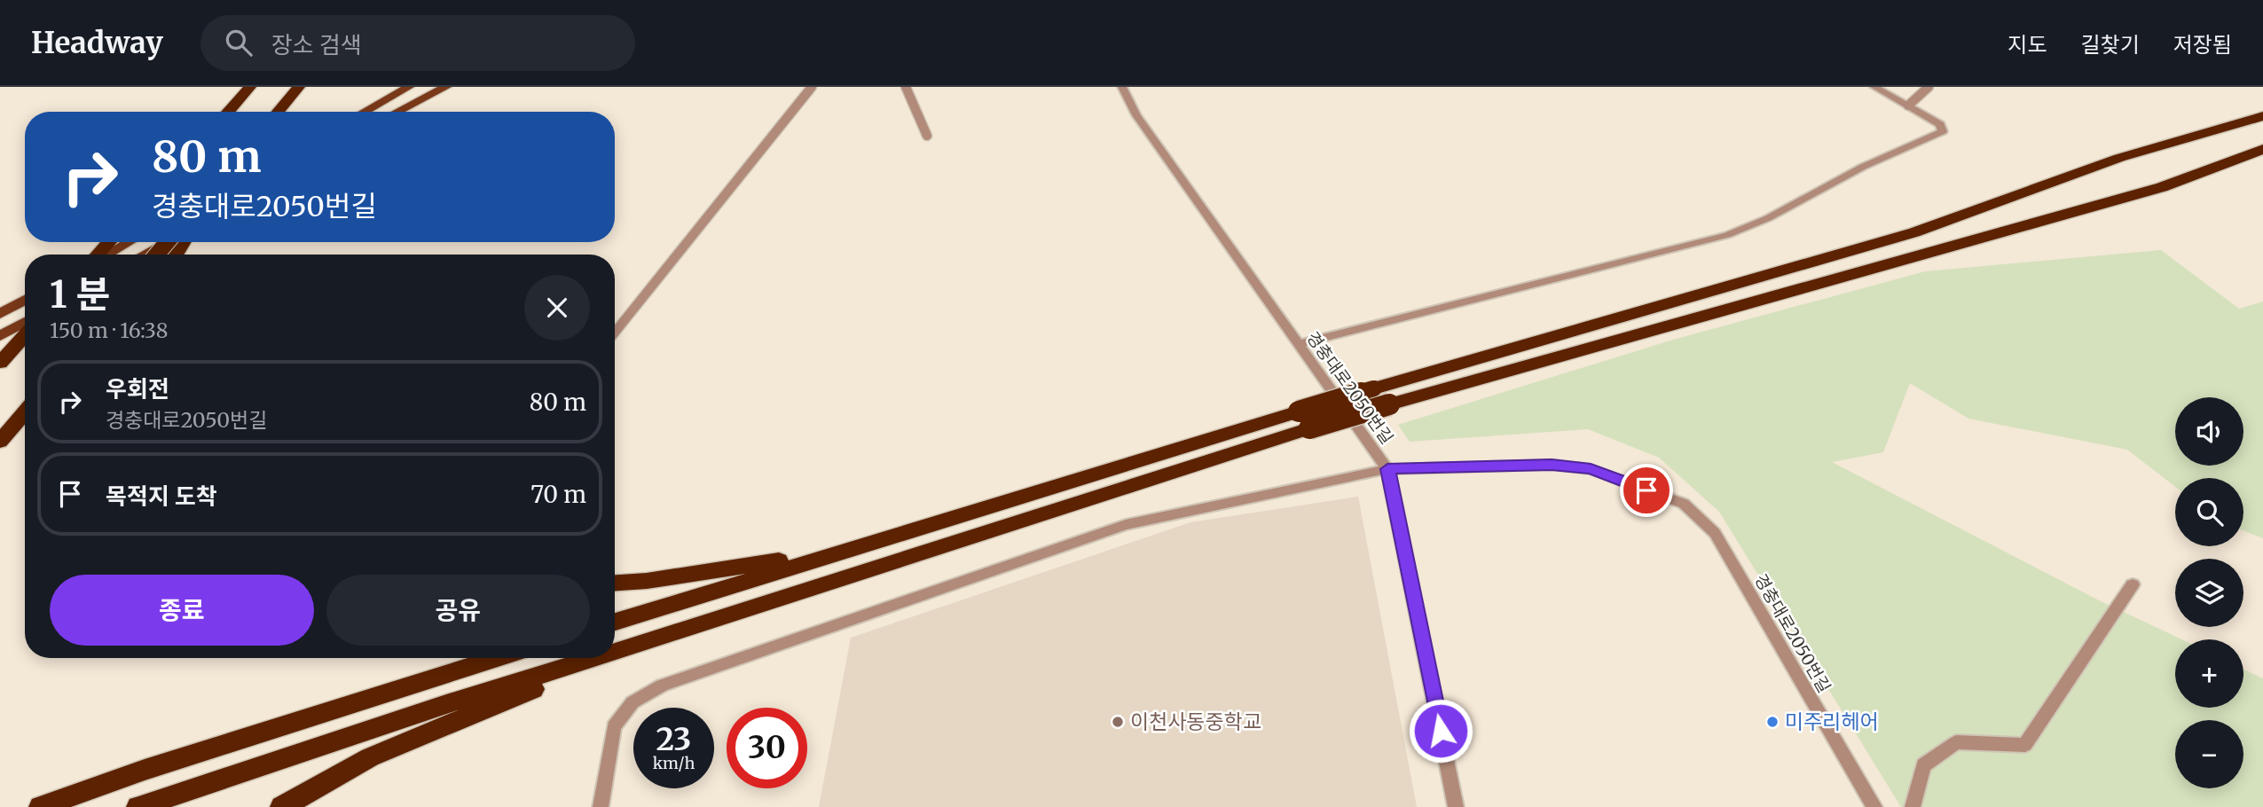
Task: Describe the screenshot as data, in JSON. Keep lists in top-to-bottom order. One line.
{"streets":{"street":["경충대로2050번길"]},"places":["이천사동중학교","미주리헤어"],"page":{"header":"Headway","search":"장소 검색","nav":["지도","길찾기","저장됨"],"turn":["80 m","경충대로2050번길"],"heading":["1 분","150 m · 16:38"],"list":[{"name":"우회전","note":"경충대로2050번길","value":"80 m"},{"name":"목적지 도착","value":"70 m"}],"map_buttons":["+","−"],"buttons":["종료","공유"],"speed":"23 km/h","limit":"30"}}
